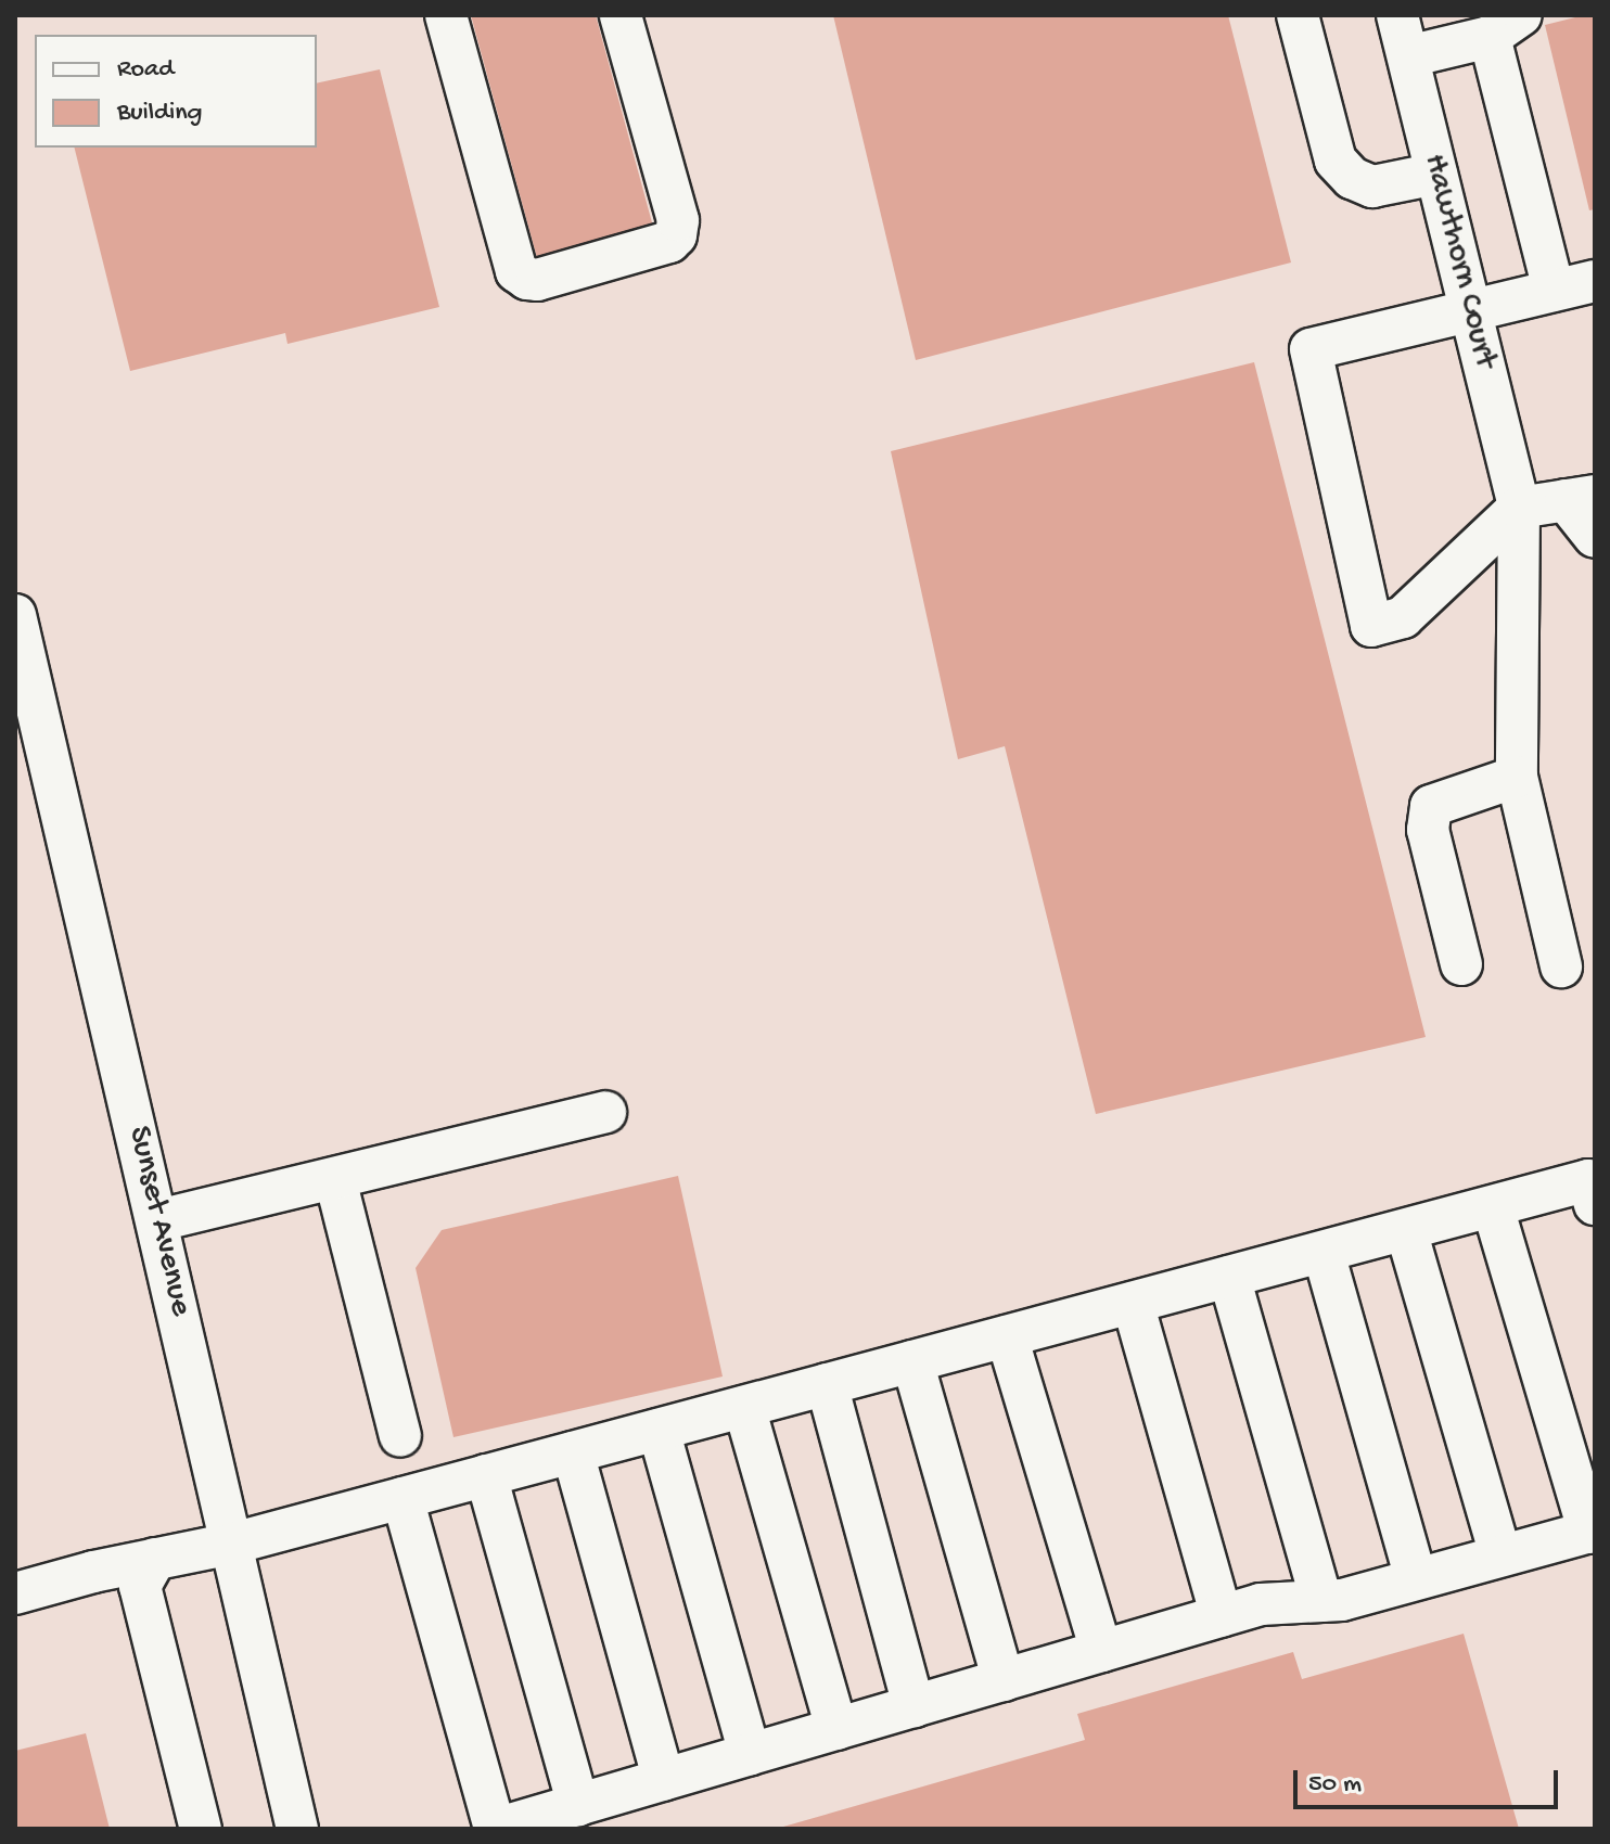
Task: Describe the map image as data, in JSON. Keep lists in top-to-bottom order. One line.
{"streets":{"street":["Hawthorn Court","Sunset Avenue"]},"legend":["Road","Building"],"scale_bar":"50 m"}
